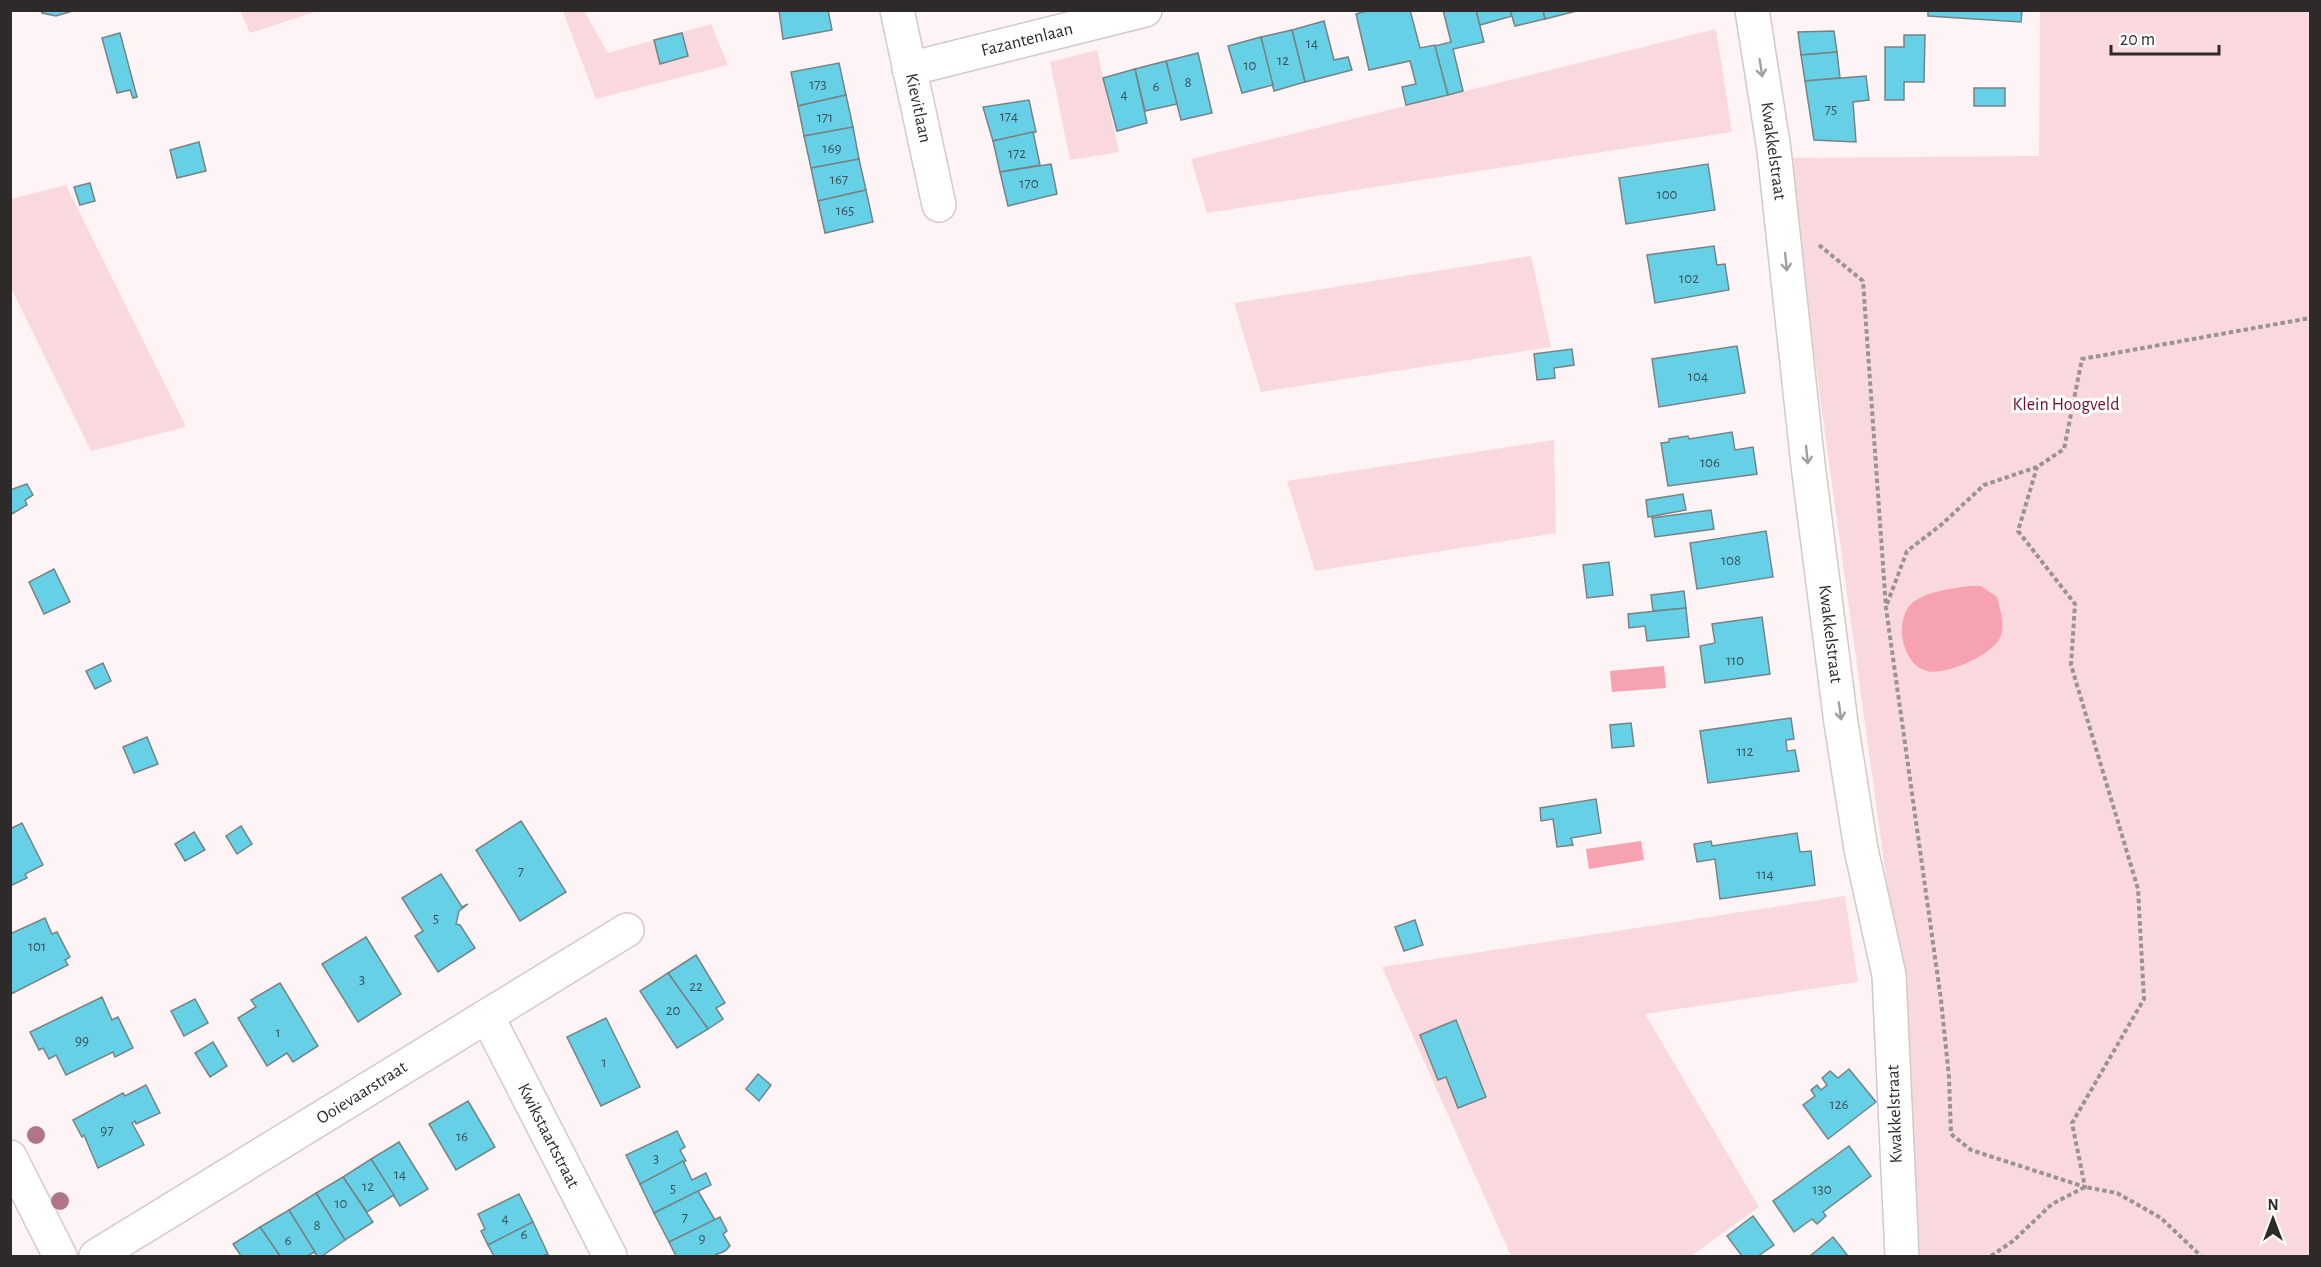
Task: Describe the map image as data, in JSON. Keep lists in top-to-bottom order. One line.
{"streets":{"street":["Fazantenlaan","Kievitlaan","Kwakkelstraat","Ooievaarstraat","Kwikstaartstraat"]},"crossings":[["Fazantenlaan","Kievitlaan"],["Ooievaarstraat","Kwikstaartstraat"]],"one_way":["Kwakkelstraat"],"parks":["Klein Hoogveld"],"house_numbers":["14","12","10","8","173","6","4","75","174","171","169","172","167","170","100","165","102","104","106","108","110","112","7","114","5","101","3","22","20","1","99","1","126","97","16","3","14","12","5","130","10","7","4","8","6","9","6"],"scale_bar":"20 m","north":"top"}
